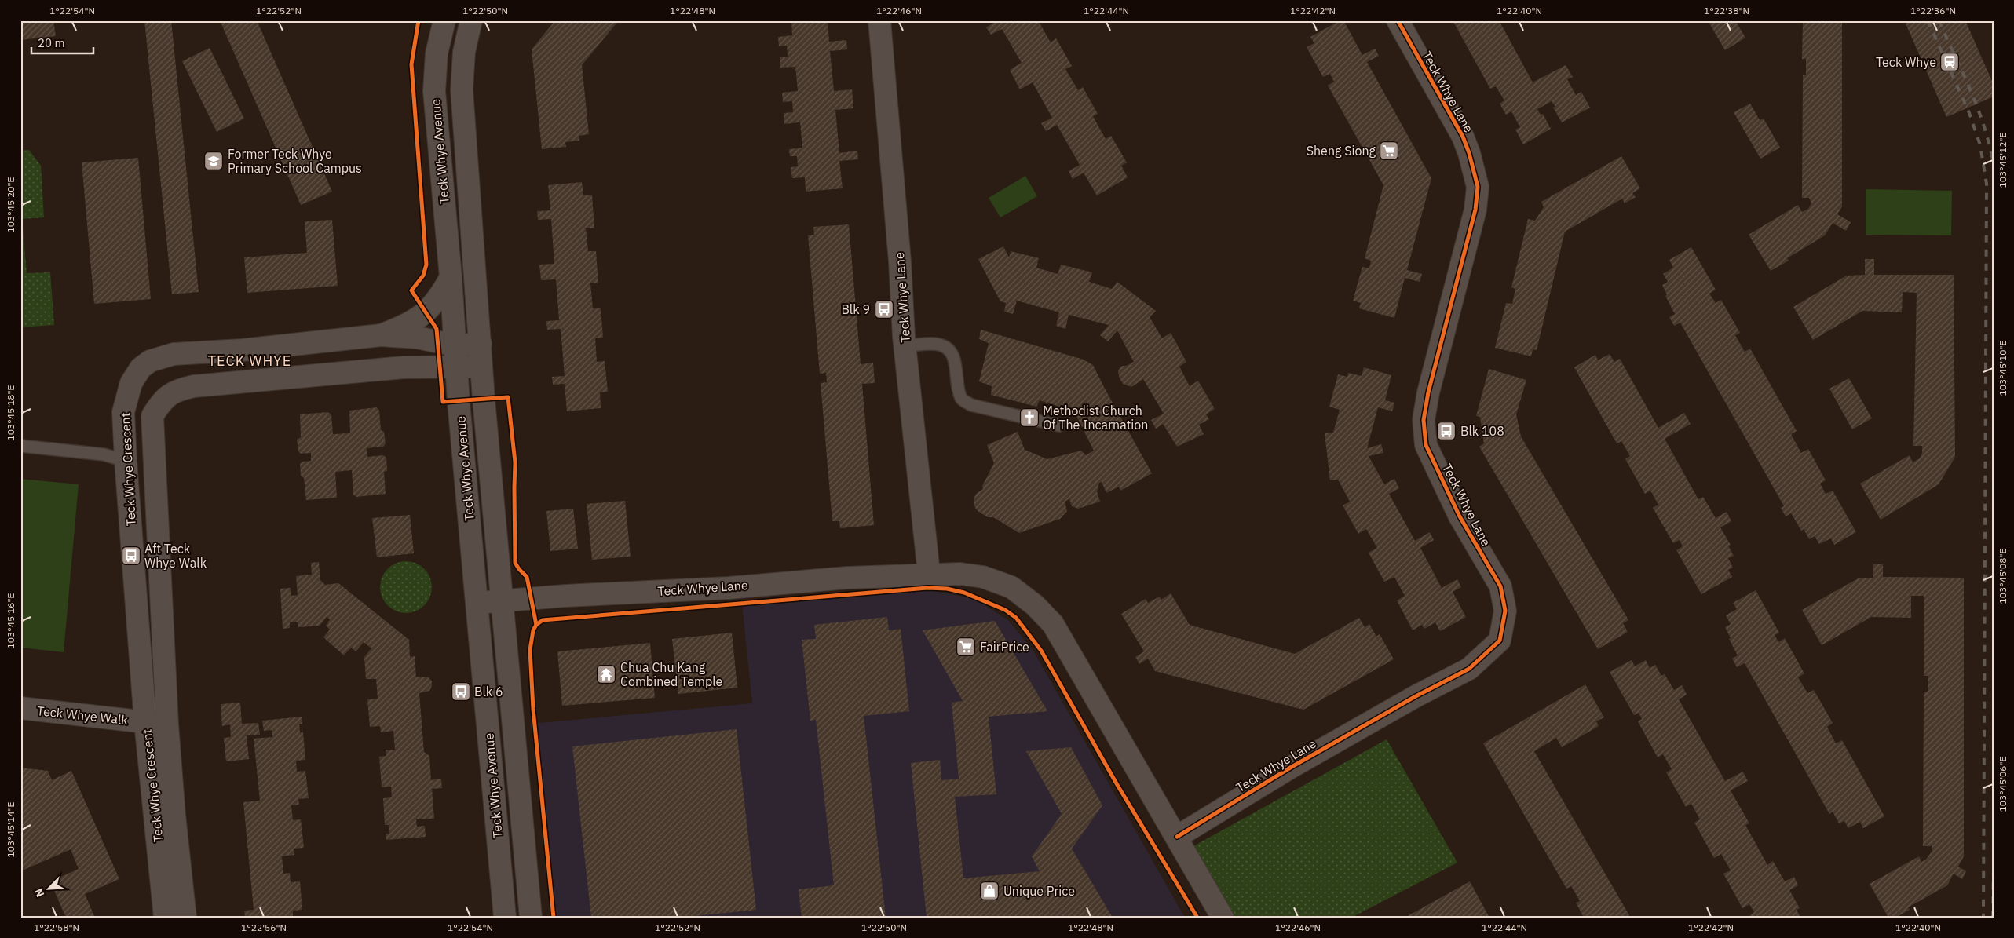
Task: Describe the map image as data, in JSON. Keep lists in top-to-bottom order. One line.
{"streets":{"street":["Teck Whye Lane","Teck Whye Avenue","Teck Whye Crescent","Teck Whye Walk"]},"crossings":[["Teck Whye Lane","Teck Whye Avenue"],["Teck Whye Avenue","Teck Whye Crescent"],["Teck Whye Crescent","Teck Whye Walk"]],"districts":["TECK WHYE"],"places":{"station":["Teck Whye"],"supermarket":["Sheng Siong","FairPrice"],"school or university":["Former Teck Whye Primary School Campus"],"bus stop":["Blk 9","Blk 108","Aft Teck Whye Walk","Blk 6"],"church":["Methodist Church Of The Incarnation"],"temple":["Chua Chu Kang Combined Temple"],"shop":["Unique Price"]},"scale_bar":"20 m","north":"bottom left","coordinates":["1°22'54\"N","1°22'52\"N","1°22'50\"N","1°22'48\"N","1°22'46\"N","1°22'44\"N","1°22'42\"N","1°22'40\"N","1°22'38\"N","1°22'36\"N","103°45'12\"E","103°45'20\"E","103°45'10\"E","103°45'18\"E","103°45'08\"E","103°45'16\"E","103°45'06\"E","103°45'14\"E","1°22'58\"N","1°22'56\"N"]}
